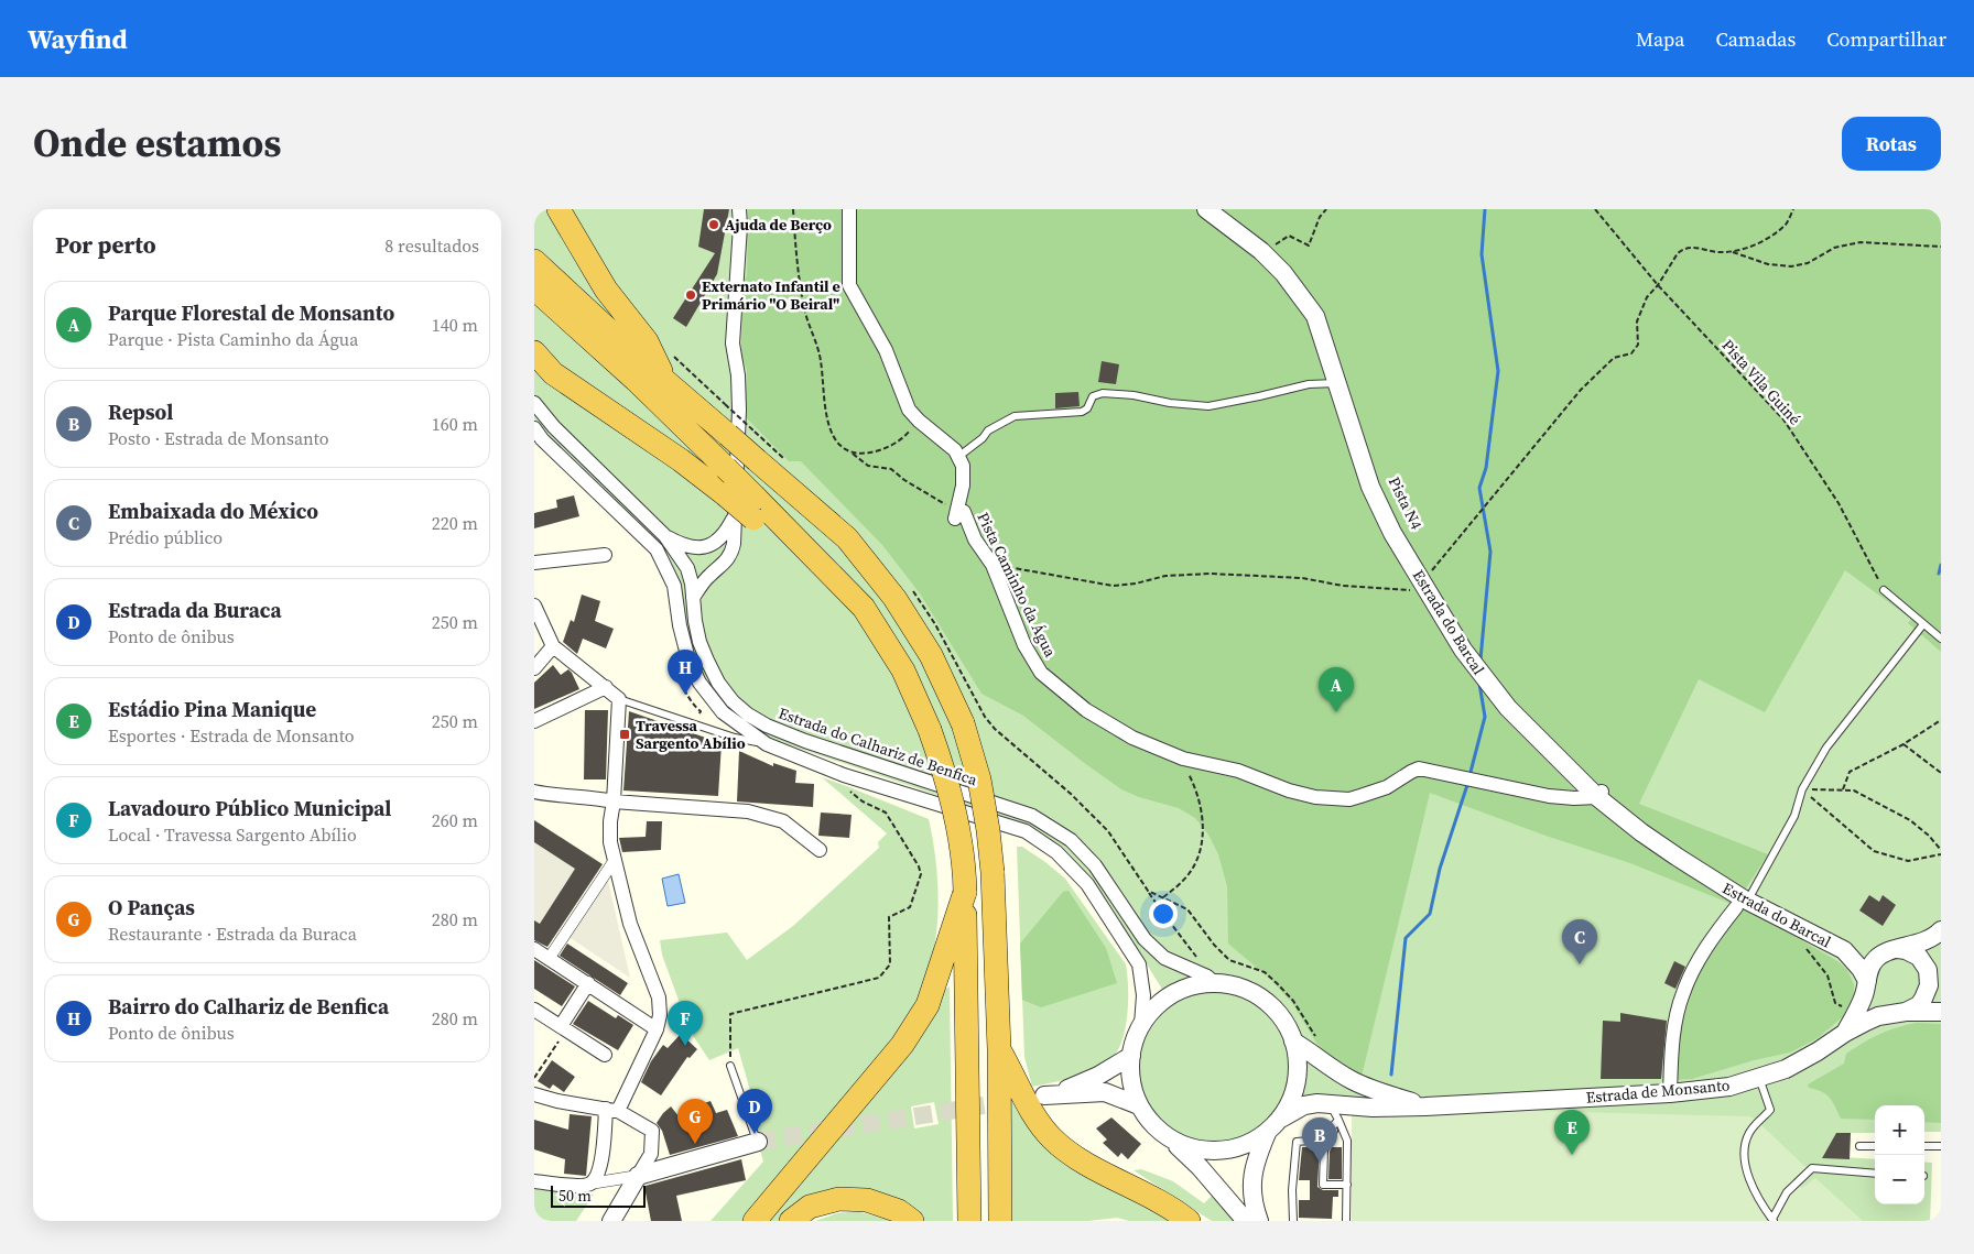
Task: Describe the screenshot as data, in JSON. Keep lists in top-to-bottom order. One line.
{"streets":{"street":["Pista Caminho da Água","Estrada do Barcal","Estrada do Calhariz de Benfica","Estrada de Monsanto"],"path":["Pista Vila Guiné"]},"crossings":[["Pista Caminho da Água","Estrada do Barcal"],["Estrada do Calhariz de Benfica","Estrada de Monsanto"]],"places":{"other":["Ajuda de Berço","Externato Infantil e Primário \"O Beiral\""],"transit":["Travessa Sargento Abílio"]},"scale_bar":"50 m","page":{"header":"Wayfind","nav":["Mapa","Camadas","Compartilhar"],"title":"Onde estamos","buttons":"Rotas","heading":["Por perto","8 resultados"],"list":[{"mark":"A","name":"Parque Florestal de Monsanto","note":"Parque · Pista Caminho da Água","value":"140 m"},{"mark":"B","name":"Repsol","note":"Posto · Estrada de Monsanto","value":"160 m"},{"mark":"C","name":"Embaixada do México","note":"Prédio público","value":"220 m"},{"mark":"D","name":"Estrada da Buraca","note":"Ponto de ônibus","value":"250 m"},{"mark":"E","name":"Estádio Pina Manique","note":"Esportes · Estrada de Monsanto","value":"250 m"},{"mark":"F","name":"Lavadouro Público Municipal","note":"Local · Travessa Sargento Abílio","value":"260 m"},{"mark":"G","name":"O Panças","note":"Restaurante · Estrada da Buraca","value":"280 m"},{"mark":"H","name":"Bairro do Calhariz de Benfica","note":"Ponto de ônibus","value":"280 m"}],"pins":["H","A","C","F","D","G","E","B"],"map_buttons":["+","−"],"scale":"50 m"}}
